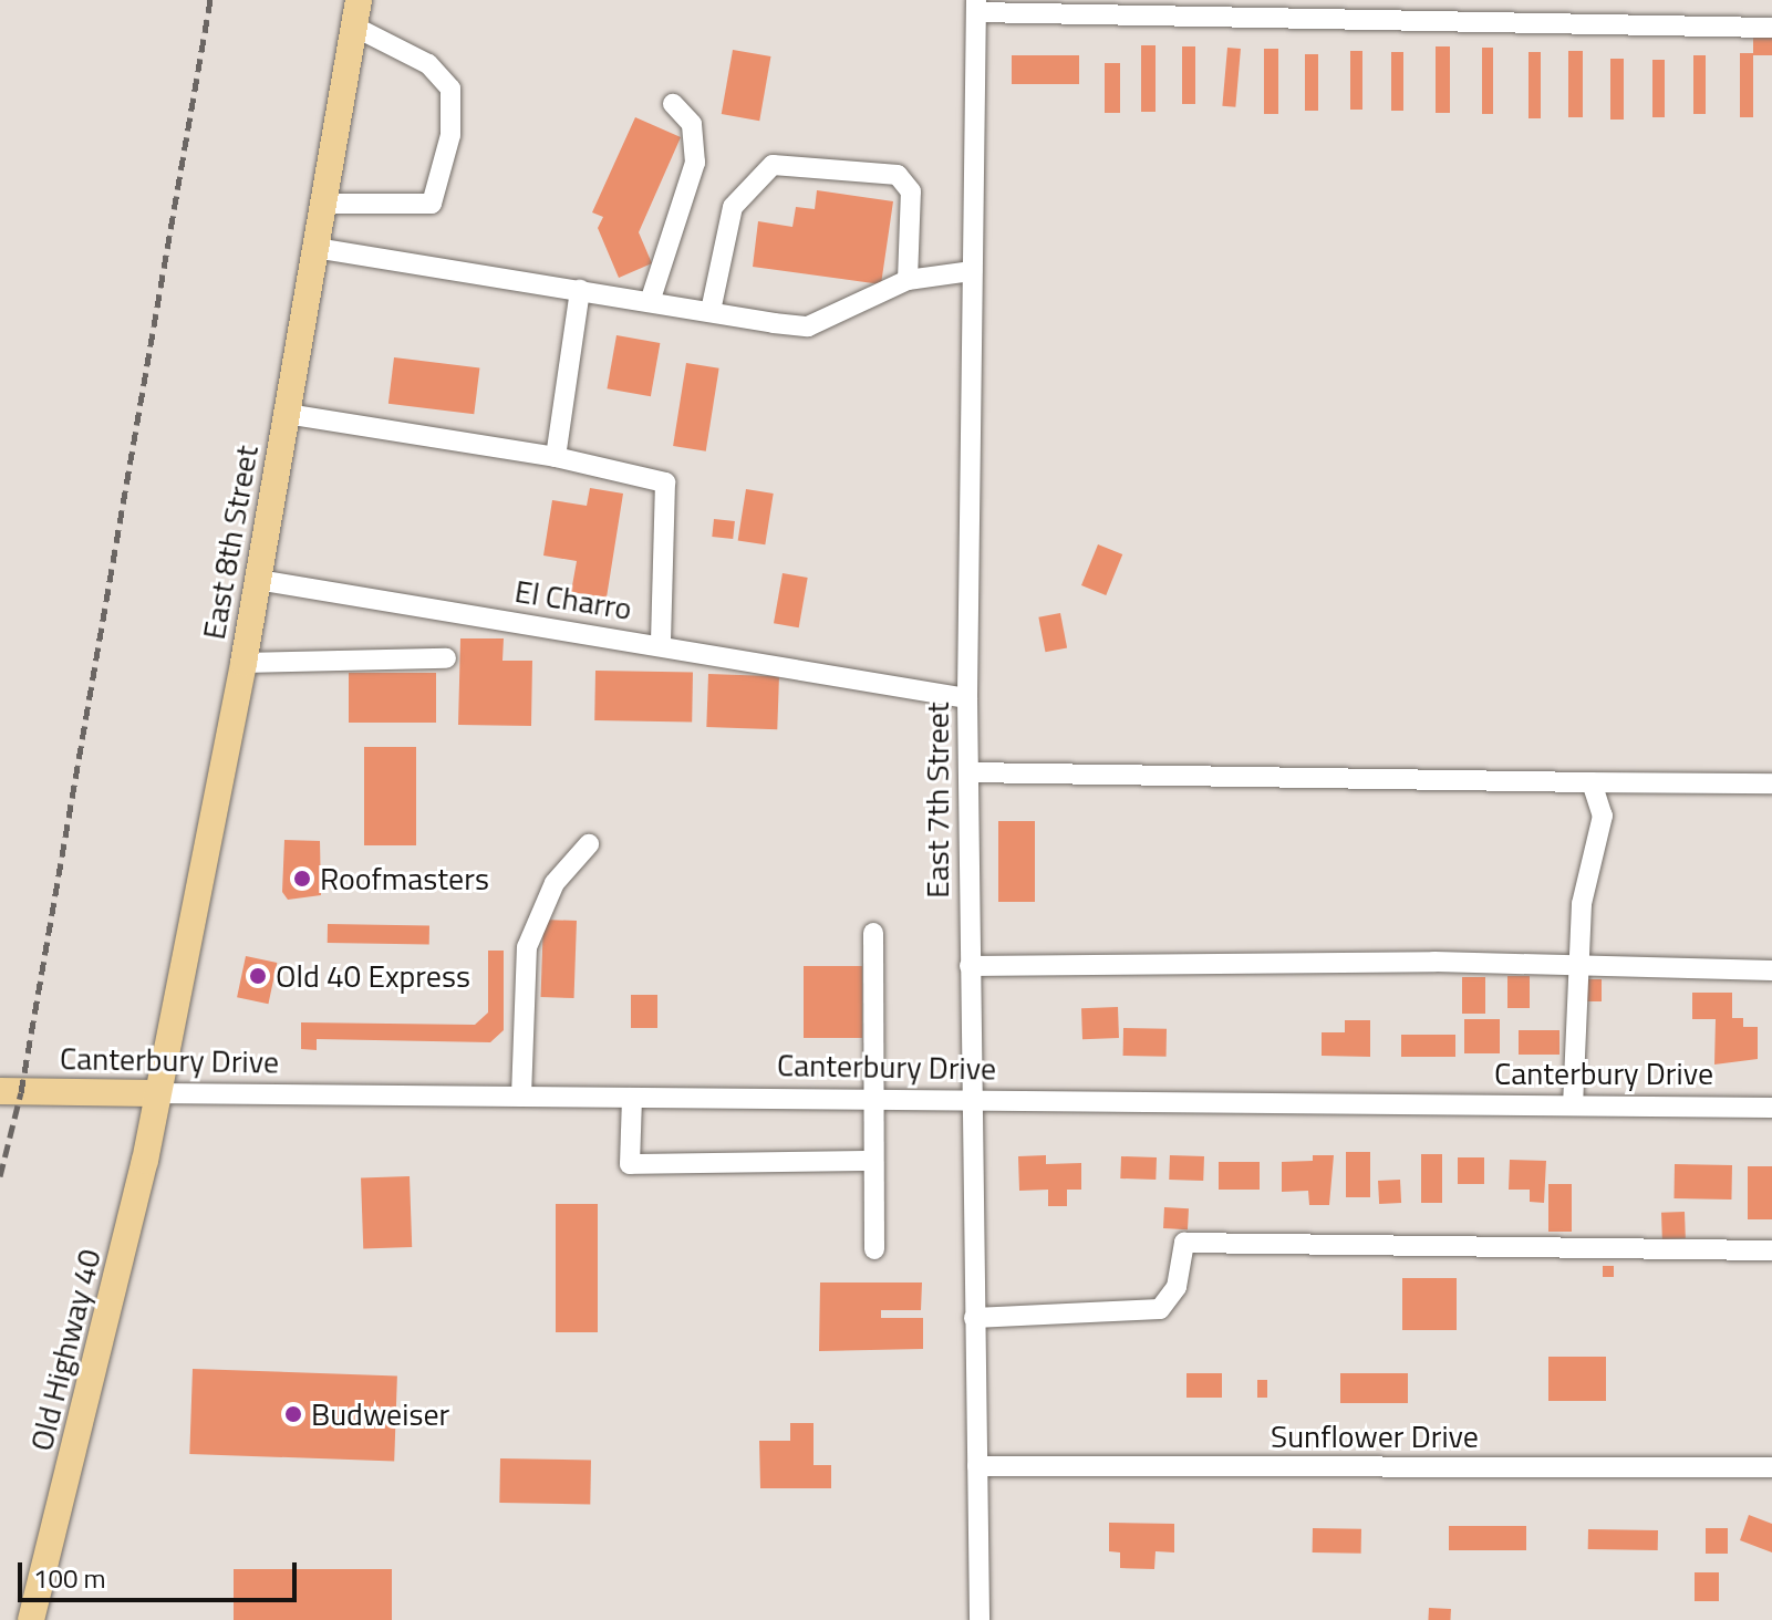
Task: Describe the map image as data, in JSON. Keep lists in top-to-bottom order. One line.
{"streets":{"main road":["East 8th Street","Canterbury Drive","Old Highway 40"],"street":["El Charro","East 7th Street","Sunflower Drive"]},"crossings":[["East 8th Street","El Charro"],["East 8th Street","Canterbury Drive"],["East 8th Street","Old Highway 40"],["East 7th Street","Canterbury Drive"],["East 7th Street","Sunflower Drive"],["Canterbury Drive","Old Highway 40"]],"places":["Roofmasters","Old 40 Express","Budweiser"],"scale_bar":"100 m"}
